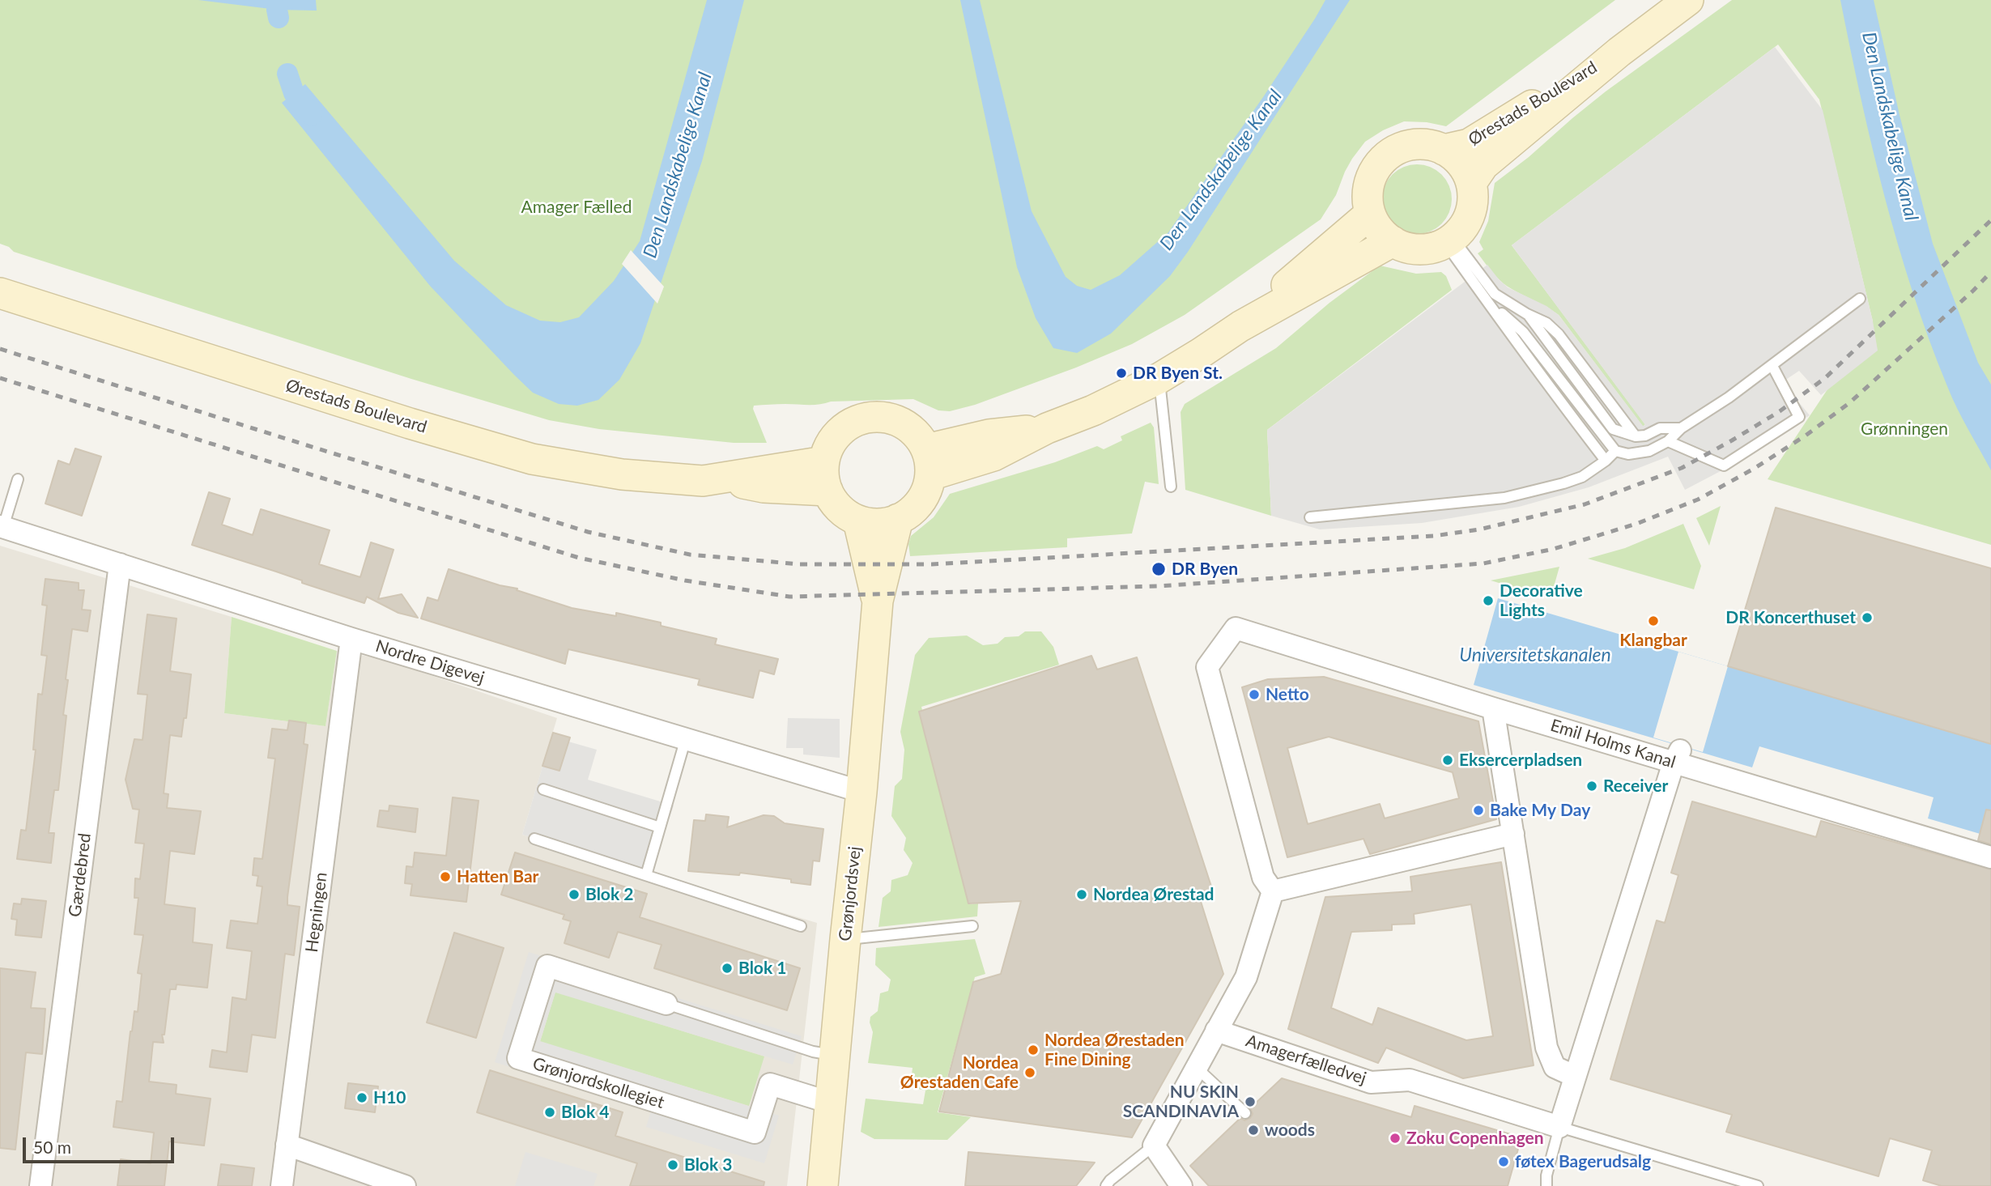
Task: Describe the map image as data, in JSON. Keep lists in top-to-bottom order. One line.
{"streets":{"street":["Ørestads Boulevard","Nordre Digevej","Emil Holms Kanal","Gærdebred","Grønjordsvej","Hegningen","Amagerfælledvej","Grønjordskollegiet"]},"crossings":[["Ørestads Boulevard","Grønjordsvej"],["Nordre Digevej","Gærdebred"],["Nordre Digevej","Grønjordsvej"],["Nordre Digevej","Hegningen"],["Grønjordsvej","Grønjordskollegiet"]],"water":["Den Landskabelige Kanal","Universitetskanalen"],"parks":["Amager Fælled","Grønningen"],"places":["DR Byen St.","DR Byen","Decorative Lights","DR Koncerthuset","Klangbar","Netto","Eksercerpladsen","Receiver","Bake My Day","Hatten Bar","Blok 2","Nordea Ørestad","Blok 1","Nordea Ørestaden Fine Dining","Nordea Ørestaden Cafe","H10","NU SKIN SCANDINAVIA","Blok 4","woods","Zoku Copenhagen","føtex Bagerudsalg","Blok 3"],"scale_bar":"50 m"}
